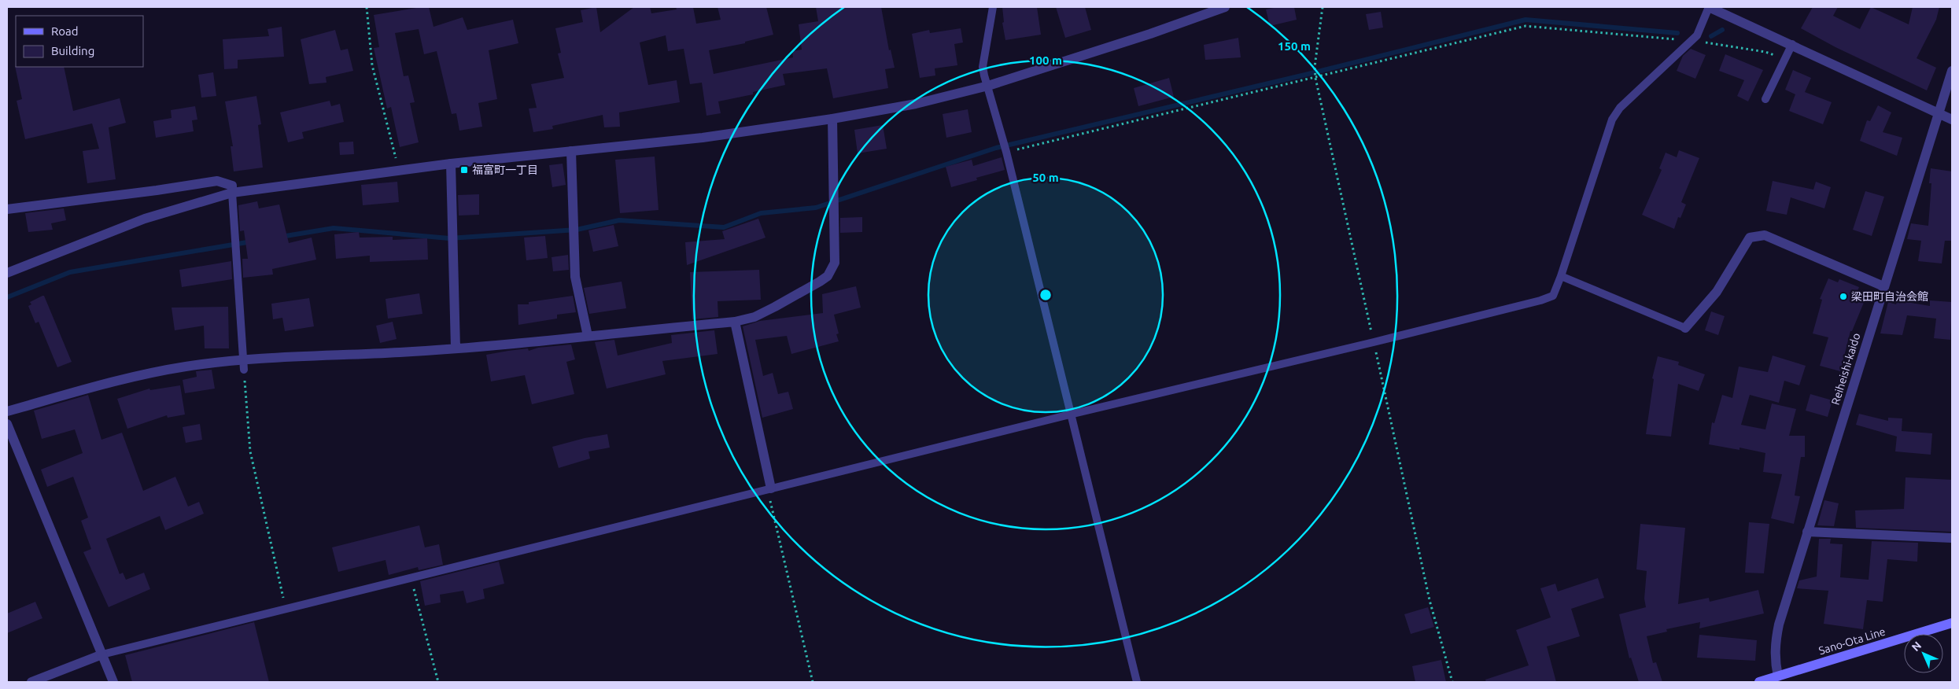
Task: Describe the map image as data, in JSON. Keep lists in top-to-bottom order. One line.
{"streets":{"main road":["Sano-Ota Line"],"street":["Reiheishi-kaido"]},"crossings":[["Reiheishi-kaido","Sano-Ota Line"]],"places":{"transit":["福富町一丁目"],"other":["梁田町自治会館"]},"legend":["Road","Building"],"north":"top left","rings":["150 m","100 m","50 m"]}
